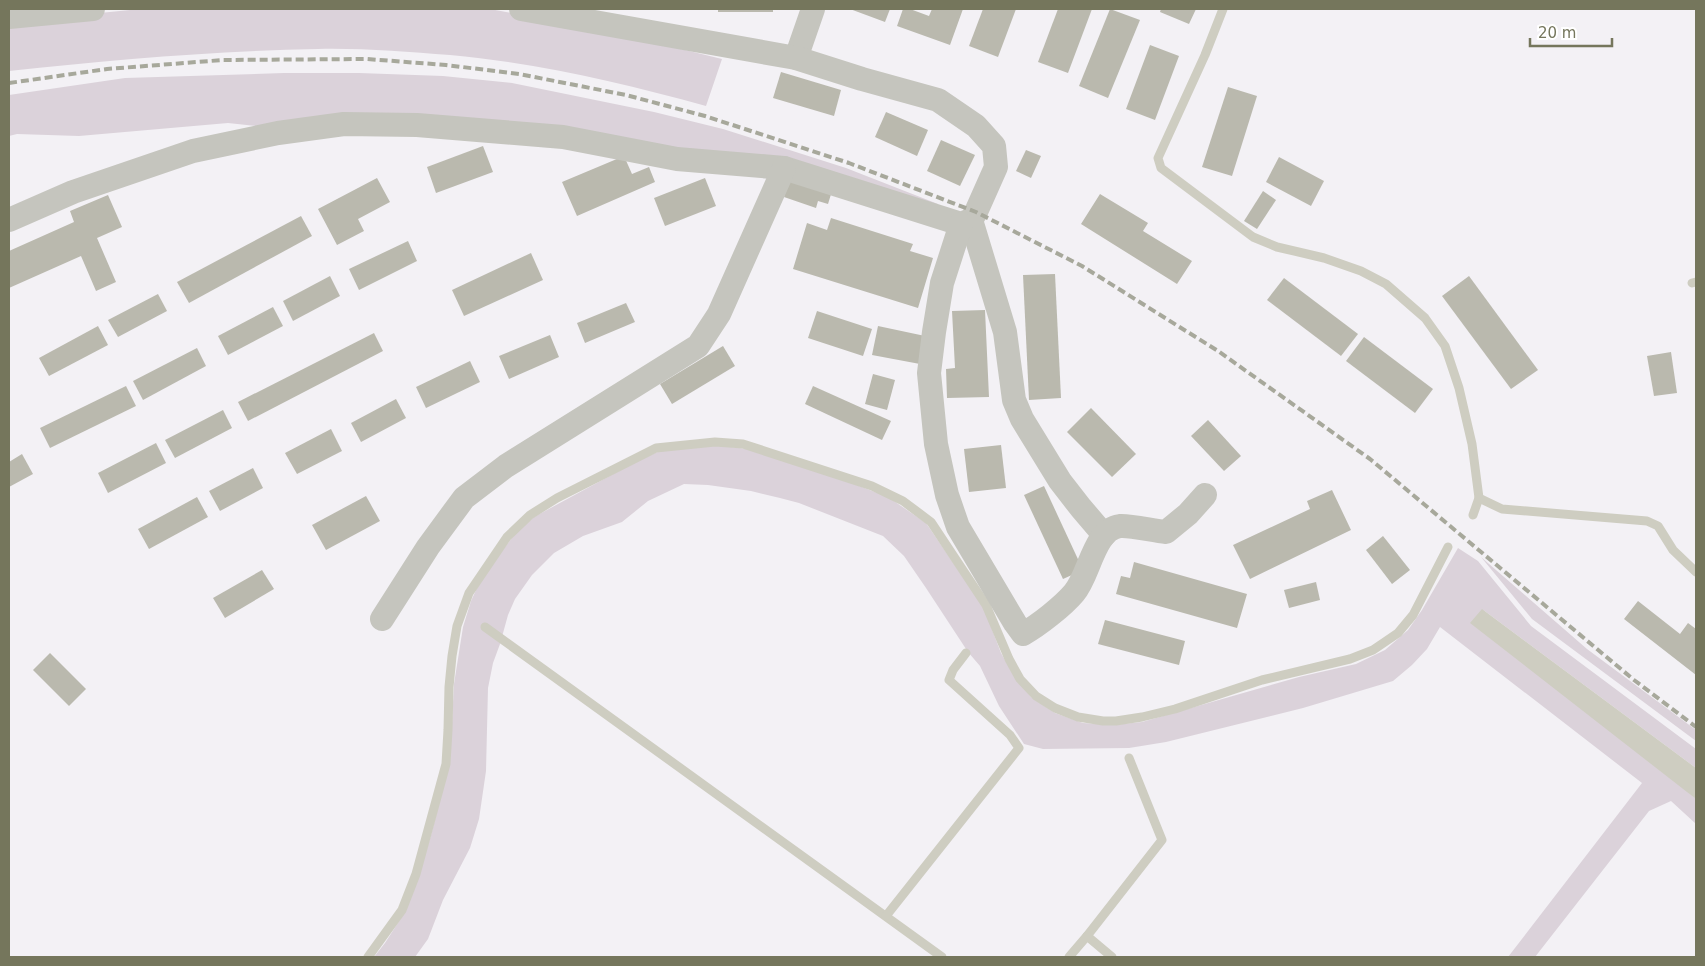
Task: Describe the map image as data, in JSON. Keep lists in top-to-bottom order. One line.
{"scale_bar":"20 m"}
